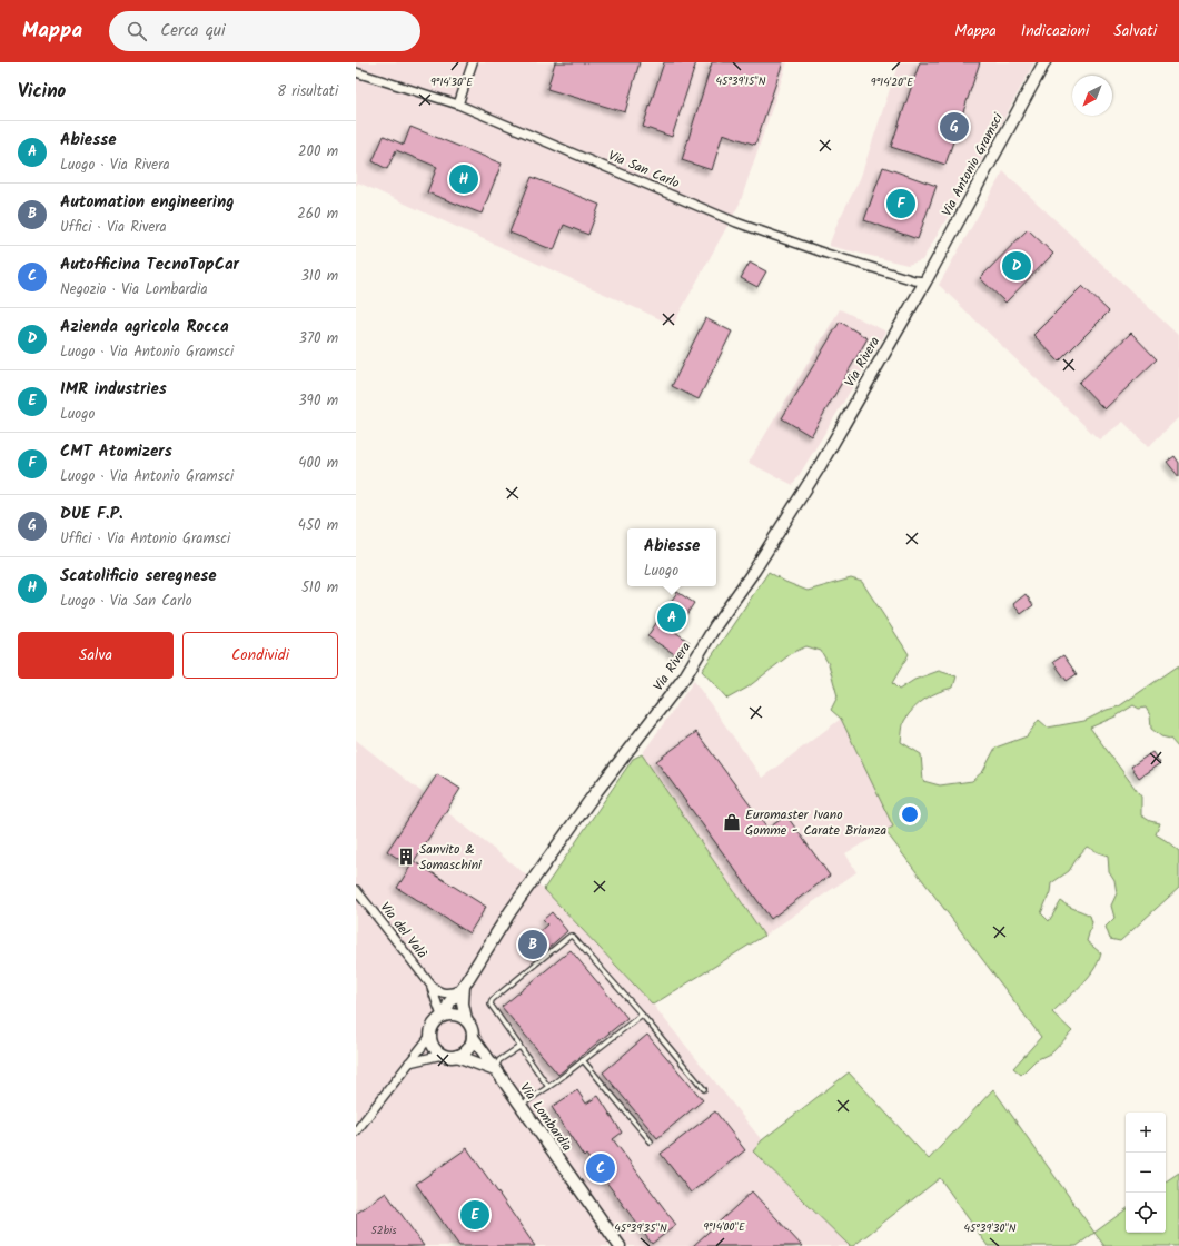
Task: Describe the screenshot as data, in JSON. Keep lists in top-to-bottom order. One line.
{"streets":{"street":["Via Antonio Gramsci","Via San Carlo","Via Rivera","Via del Valà","Via Lombardia"]},"crossings":[["Via Antonio Gramsci","Via San Carlo"],["Via Antonio Gramsci","Via Rivera"],["Via San Carlo","Via Rivera"],["Via Rivera","Via del Valà"],["Via Rivera","Via Lombardia"],["Via del Valà","Via Lombardia"]],"places":{"shop":["Euromaster Ivano Gomme - Carate Brianza"],"building":["Sanvito & Somaschini"]},"house_numbers":["52bis"],"north":"bottom left","page":{"header":"Mappa","search":"Cerca qui","nav":["Mappa","Indicazioni","Salvati"],"heading":["Vicino","8 risultati"],"pins":["G","H","F","D","A","B","C","E"],"list":[{"mark":"A","name":"Abiesse","note":"Luogo · Via Rivera","value":"200 m"},{"mark":"B","name":"Automation engineering","note":"Uffici · Via Rivera","value":"260 m"},{"mark":"C","name":"Autofficina TecnoTopCar","note":"Negozio · Via Lombardia","value":"310 m"},{"mark":"D","name":"Azienda agricola Rocca","note":"Luogo · Via Antonio Gramsci","value":"370 m"},{"mark":"E","name":"IMR industries","note":"Luogo","value":"390 m"},{"mark":"F","name":"CMT Atomizers","note":"Luogo · Via Antonio Gramsci","value":"400 m"},{"mark":"G","name":"DUE F.P.","note":"Uffici · Via Antonio Gramsci","value":"450 m"},{"mark":"H","name":"Scatolificio seregnese","note":"Luogo · Via San Carlo","value":"510 m"}],"popup":["Abiesse","Luogo"],"buttons":["Salva","Condividi"],"map_buttons":["+","−"]},"coordinates":["45°39'15\"N","9°14'30\"E","9°14'20\"E","9°14'00\"E","45°39'35\"N","45°39'30\"N"]}
